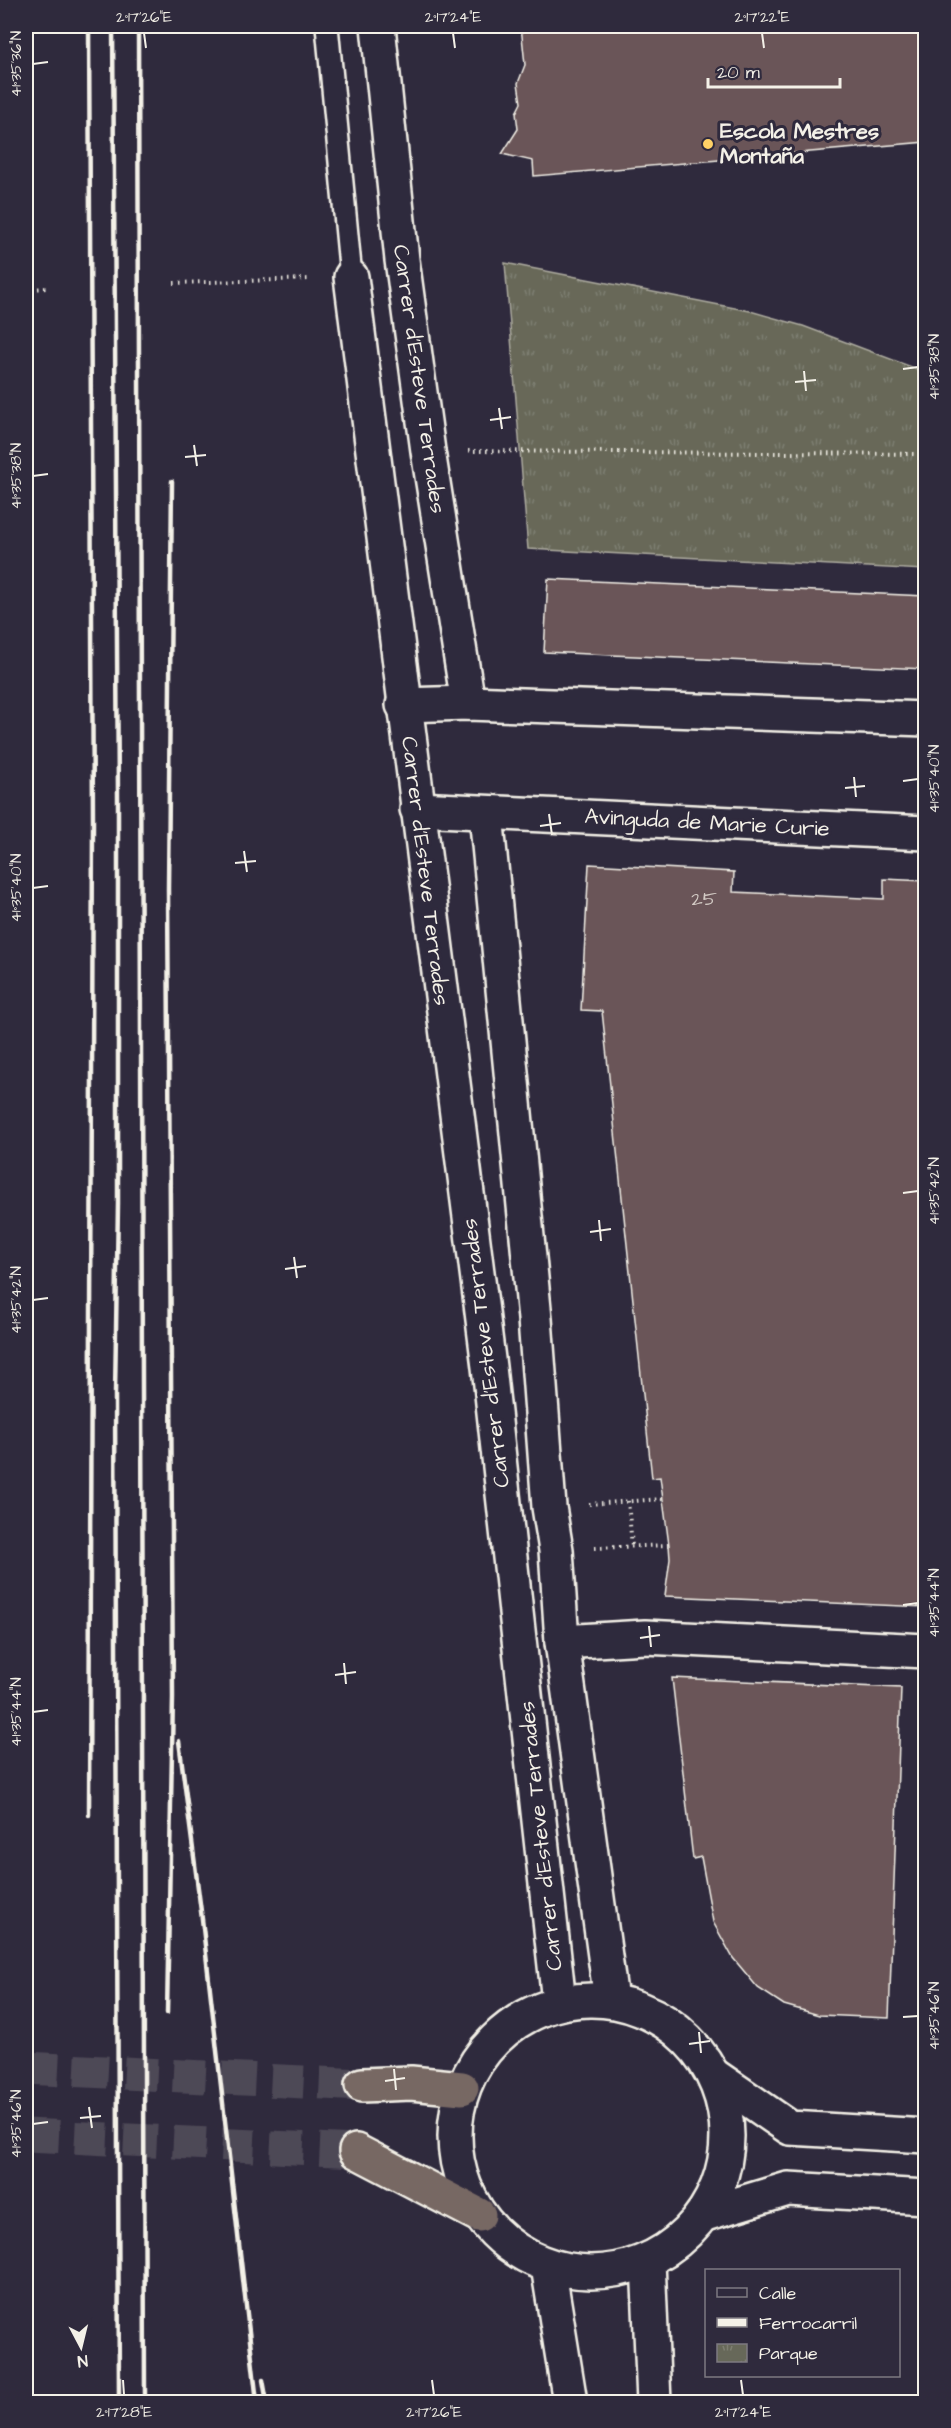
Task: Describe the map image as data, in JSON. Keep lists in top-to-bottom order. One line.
{"streets":{"street":["Carrer d'Esteve Terrades","Avinguda de Marie Curie"]},"crossings":[["Carrer d'Esteve Terrades","Avinguda de Marie Curie"]],"places":["Escola Mestres Montaña"],"house_numbers":["25"],"legend":["Calle","Ferrocarril","Parque"],"scale_bar":"20 m","north":"bottom","coordinates":["2°17'26\"E","2°17'24\"E","2°17'22\"E","41°35'36\"N","41°35'38\"N","41°35'40\"N","41°35'42\"N","41°35'44\"N","41°35'46\"N","2°17'28\"E"]}
